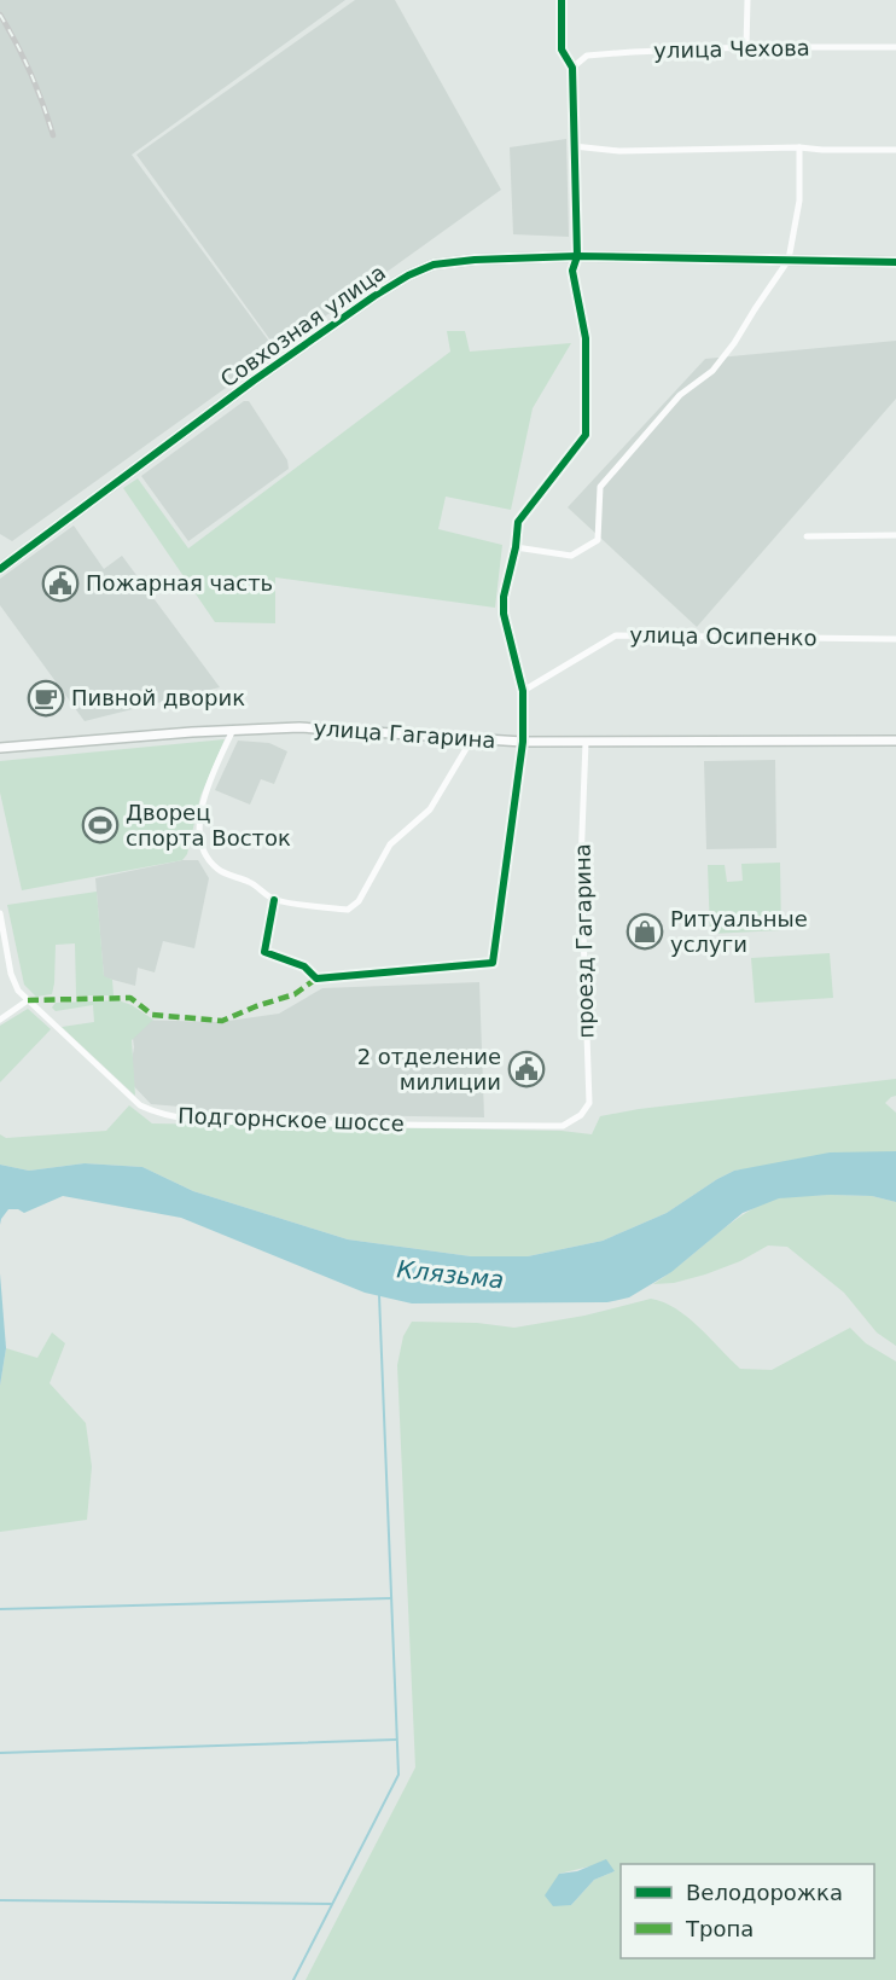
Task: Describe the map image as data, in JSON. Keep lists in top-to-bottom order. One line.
{"streets":{"street":["улица Чехова","Совхозная улица","улица Осипенко","улица Гагарина","проезд Гагарина","Подгорнское шоссе"]},"crossings":[["улица Гагарина","проезд Гагарина"],["проезд Гагарина","Подгорнское шоссе"]],"water":["Клязьма"],"places":{"public building":["Пожарная часть","2 отделение милиции"],"cafe":["Пивной дворик"],"sports":["Дворец спорта Восток"],"shop":["Ритуальные услуги"]},"legend":["Велодорожка","Тропа"]}
